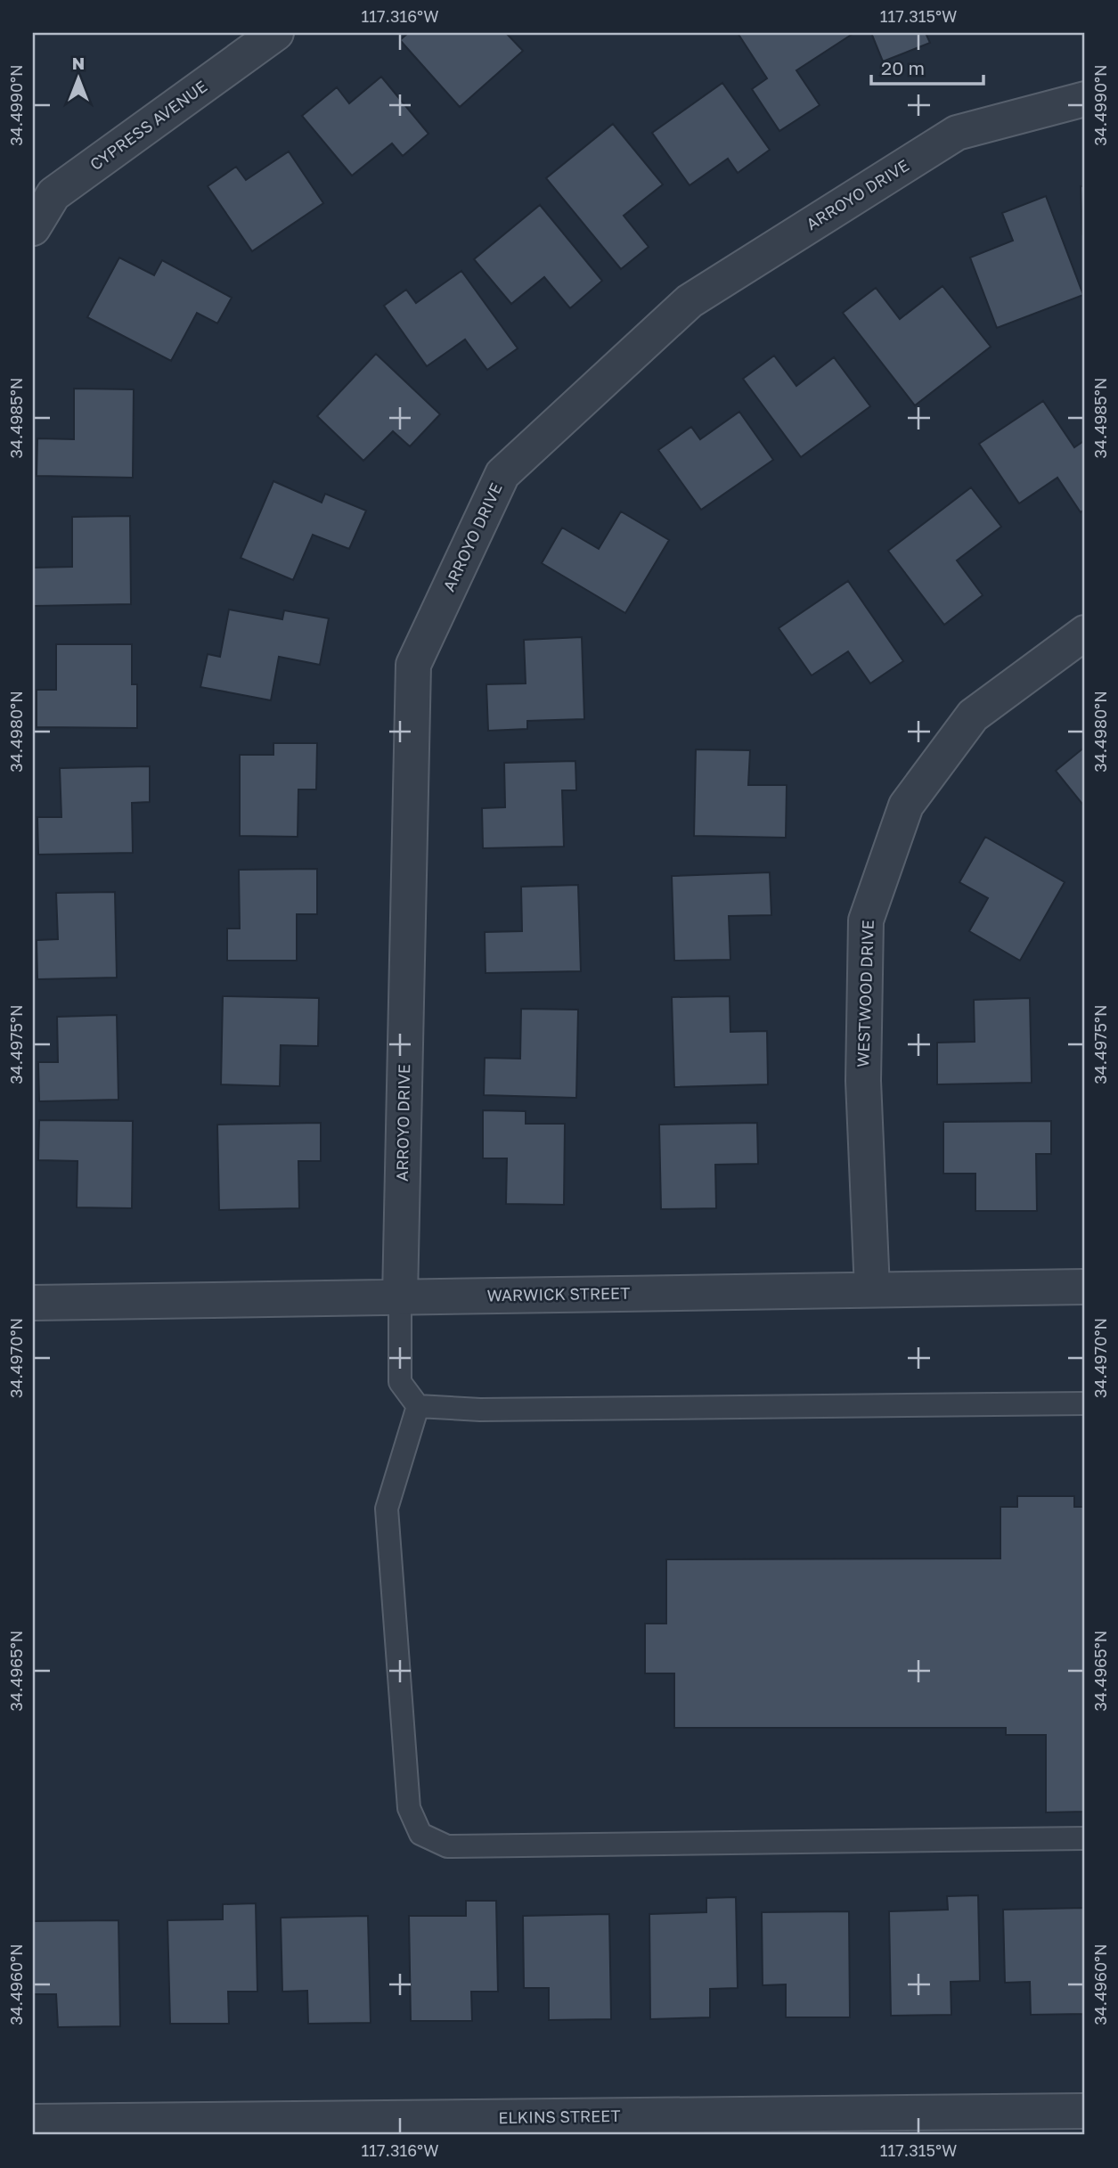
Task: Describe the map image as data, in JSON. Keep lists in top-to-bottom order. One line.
{"streets":{"street":["CYPRESS AVENUE","ARROYO DRIVE","WESTWOOD DRIVE","WARWICK STREET","ELKINS STREET"]},"crossings":[["ARROYO DRIVE","WARWICK STREET"],["WESTWOOD DRIVE","WARWICK STREET"]],"scale_bar":"20 m","north":"top","coordinates":["117.316°W","117.315°W","34.4990°N","34.4985°N","34.4980°N","34.4975°N","34.4970°N","34.4965°N","34.4960°N"]}
